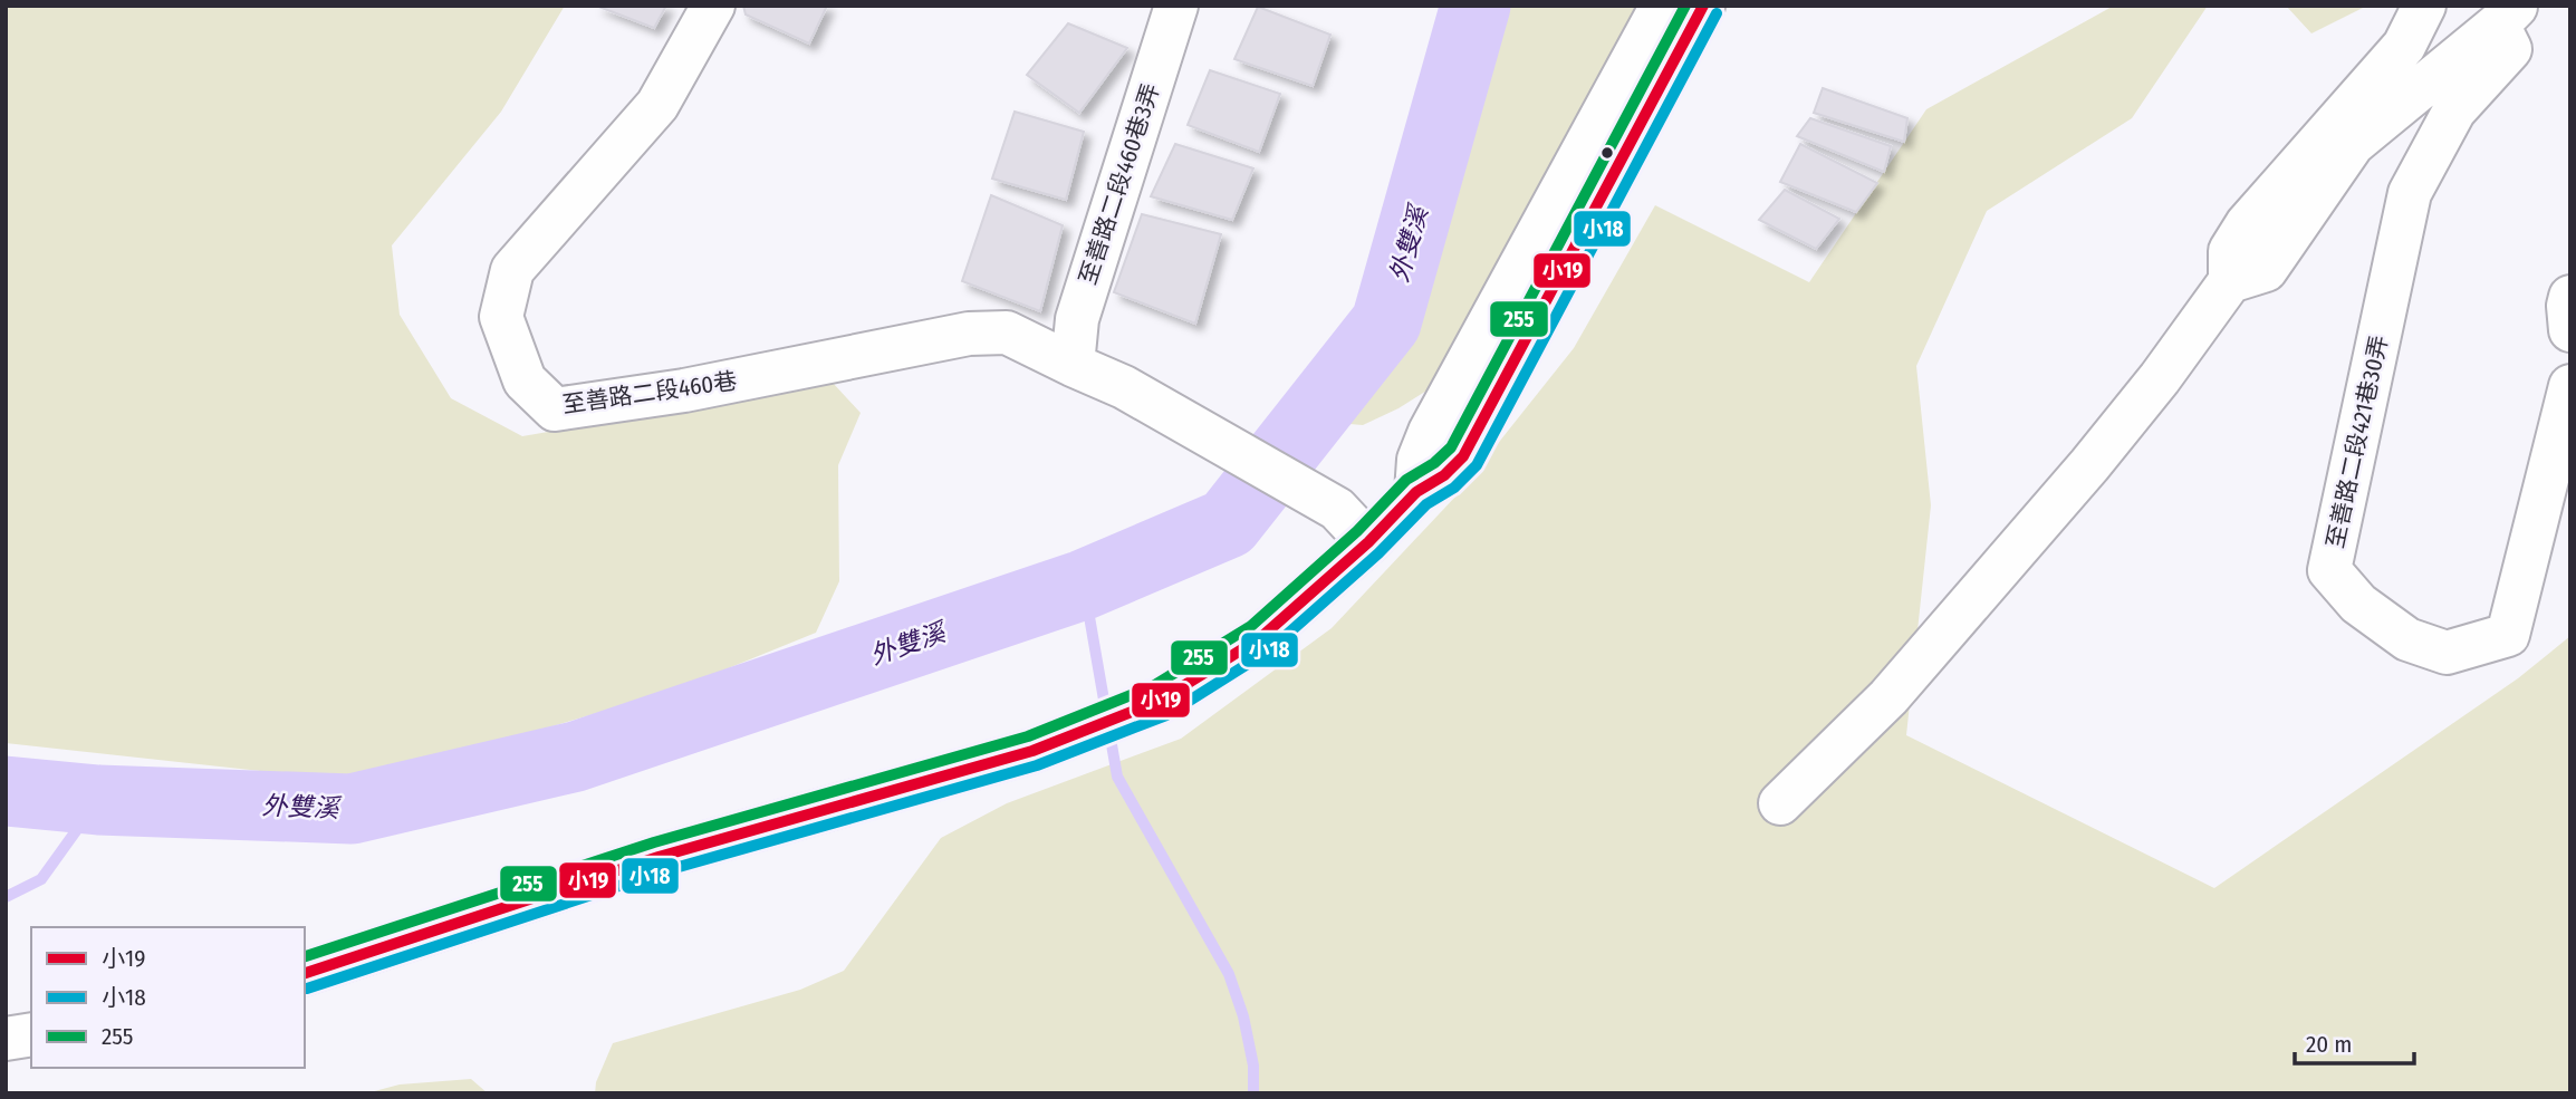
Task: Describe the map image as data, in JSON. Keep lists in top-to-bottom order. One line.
{"streets":{"street":["至善路二段460巷3弄","至善路二段460巷","至善路二段421巷30弄"]},"crossings":[["至善路二段460巷3弄","至善路二段460巷"]],"water":["外雙溪"],"lines":["transit line 小19","transit line 255","transit line 小18"],"legend":["小19","小18","255"],"scale_bar":"20 m"}
